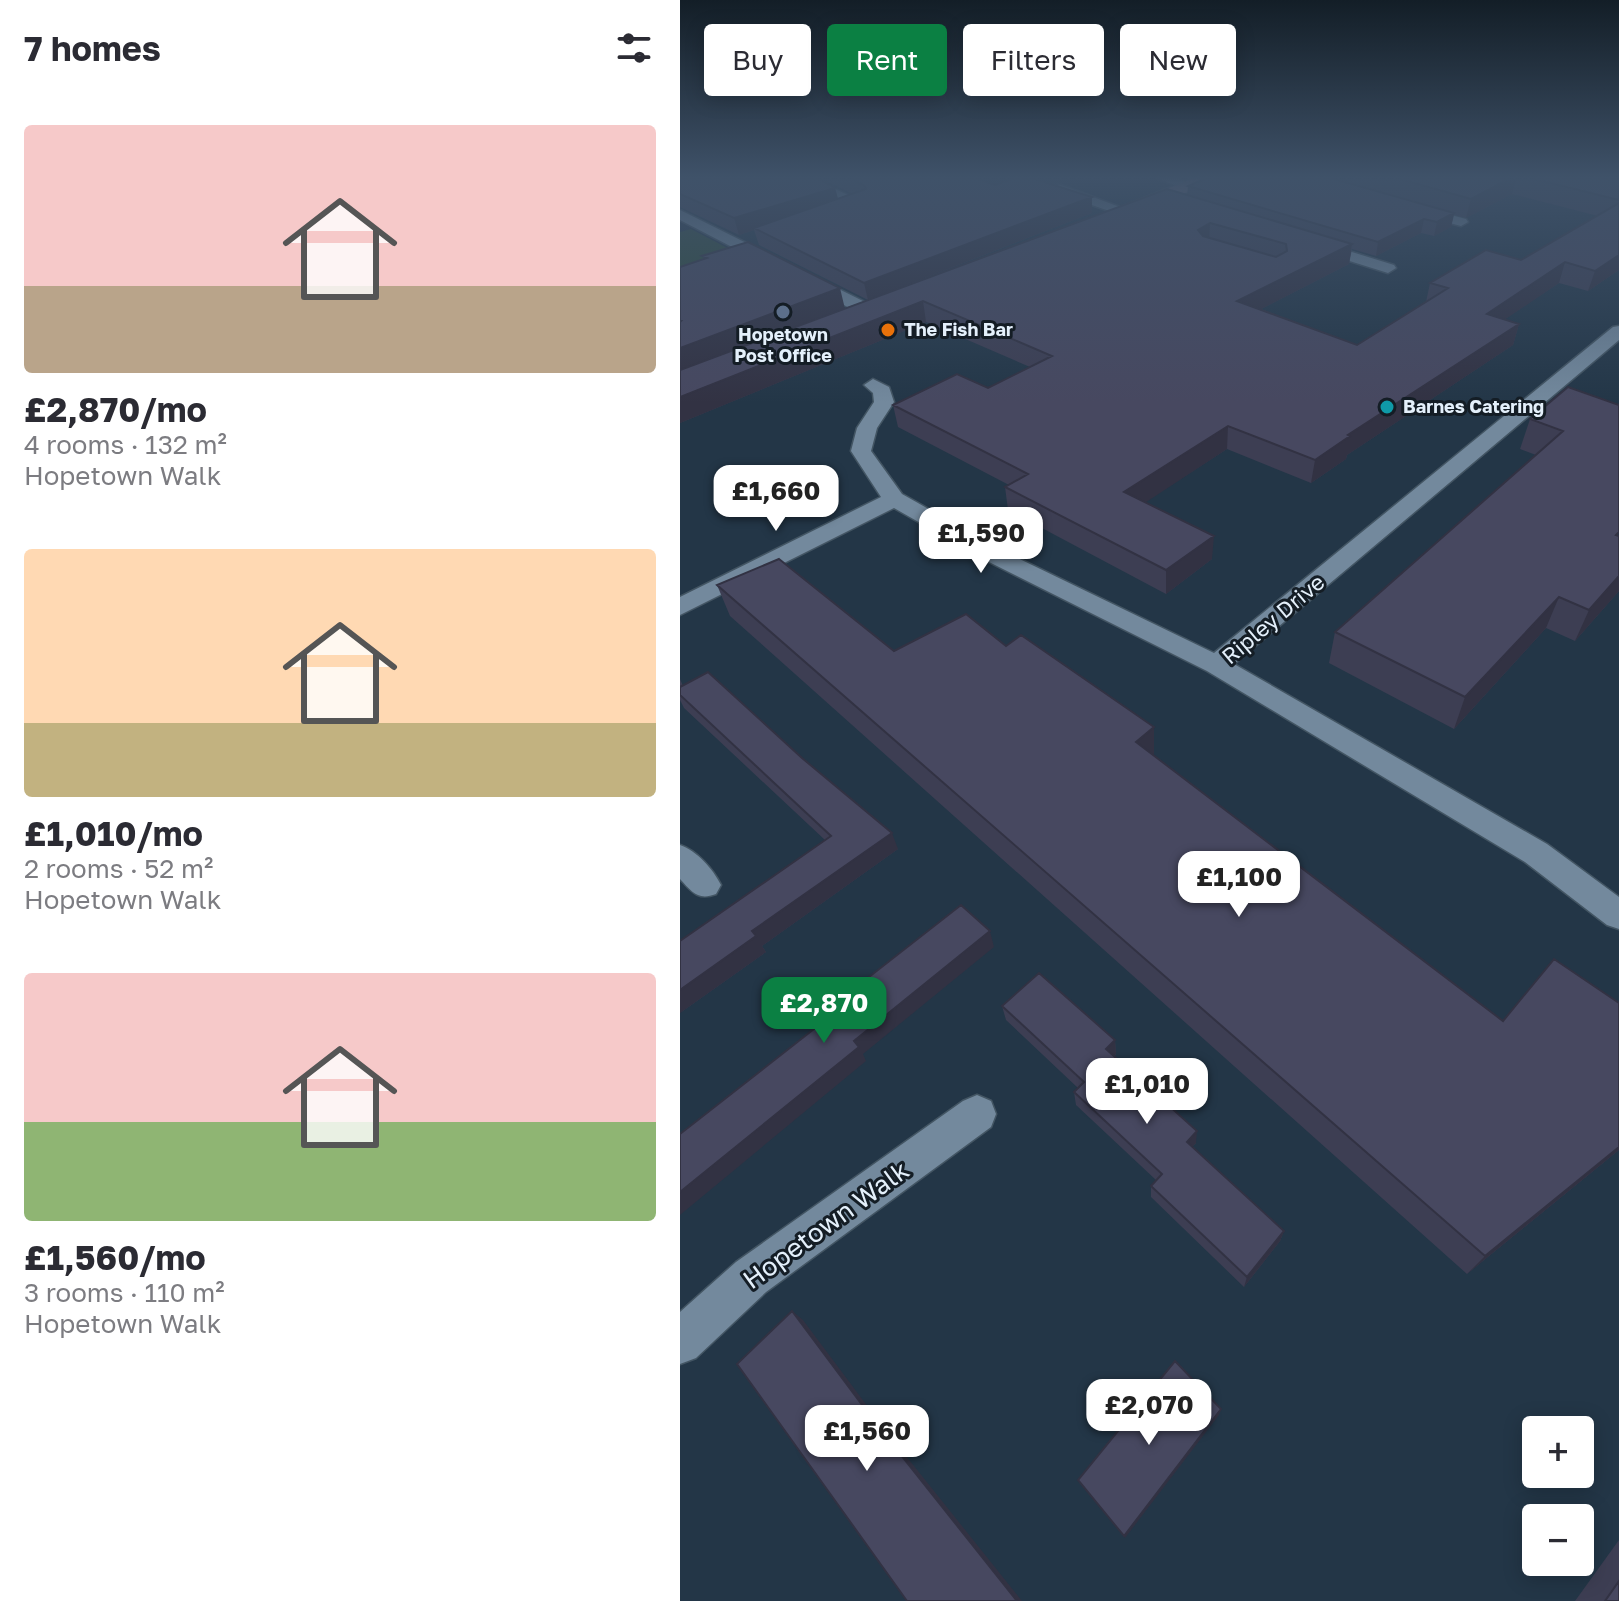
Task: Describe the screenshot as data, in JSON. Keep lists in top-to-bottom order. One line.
{"streets":{"street":["Ripley Drive","Hopetown Walk"]},"places":["Hopetown Post Office","The Fish Bar","Barnes Catering"],"page":{"heading":"7 homes","chip":["Buy","Rent","Filters","New"],"list":[{"name":"£2,870/mo","note":"4 rooms · 132 m² · Hopetown Walk"},{"name":"£1,010/mo","note":"2 rooms · 52 m² · Hopetown Walk"},{"name":"£1,560/mo","note":"3 rooms · 110 m² · Hopetown Walk"}],"price":["£1,660","£1,590","£1,100","£2,870","£1,010","£2,070","£1,560"],"map_buttons":["+","−"]}}
